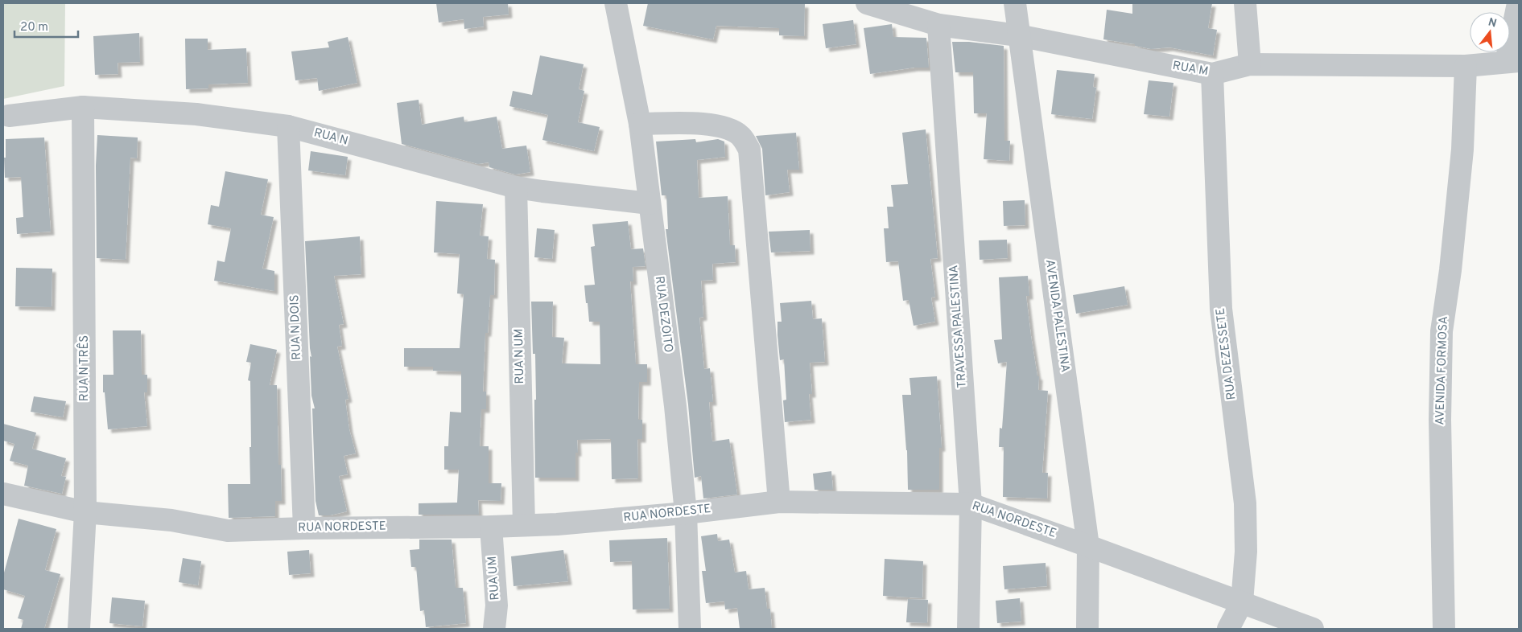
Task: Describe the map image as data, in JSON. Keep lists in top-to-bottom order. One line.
{"streets":{"street":["RUA M","RUA N","RUA DEZOITO","AVENIDA PALESTINA","TRAVESSA PALESTINA","RUA N DOIS","RUA DEZESSETE","RUA N UM","RUA N TRÊS","AVENIDA FORMOSA","RUA NORDESTE","RUA UM"]},"crossings":[["RUA M","AVENIDA PALESTINA"],["RUA M","TRAVESSA PALESTINA"],["RUA M","RUA DEZESSETE"],["RUA M","AVENIDA FORMOSA"],["RUA N","RUA DEZOITO"],["RUA N","RUA N DOIS"],["RUA N","RUA N UM"],["RUA N","RUA N TRÊS"],["RUA DEZOITO","RUA NORDESTE"],["AVENIDA PALESTINA","RUA NORDESTE"],["TRAVESSA PALESTINA","RUA NORDESTE"],["RUA N DOIS","RUA NORDESTE"],["RUA DEZESSETE","RUA NORDESTE"],["RUA N UM","RUA NORDESTE"],["RUA N TRÊS","RUA NORDESTE"],["RUA NORDESTE","RUA UM"]],"scale_bar":"20 m","north":"top"}
